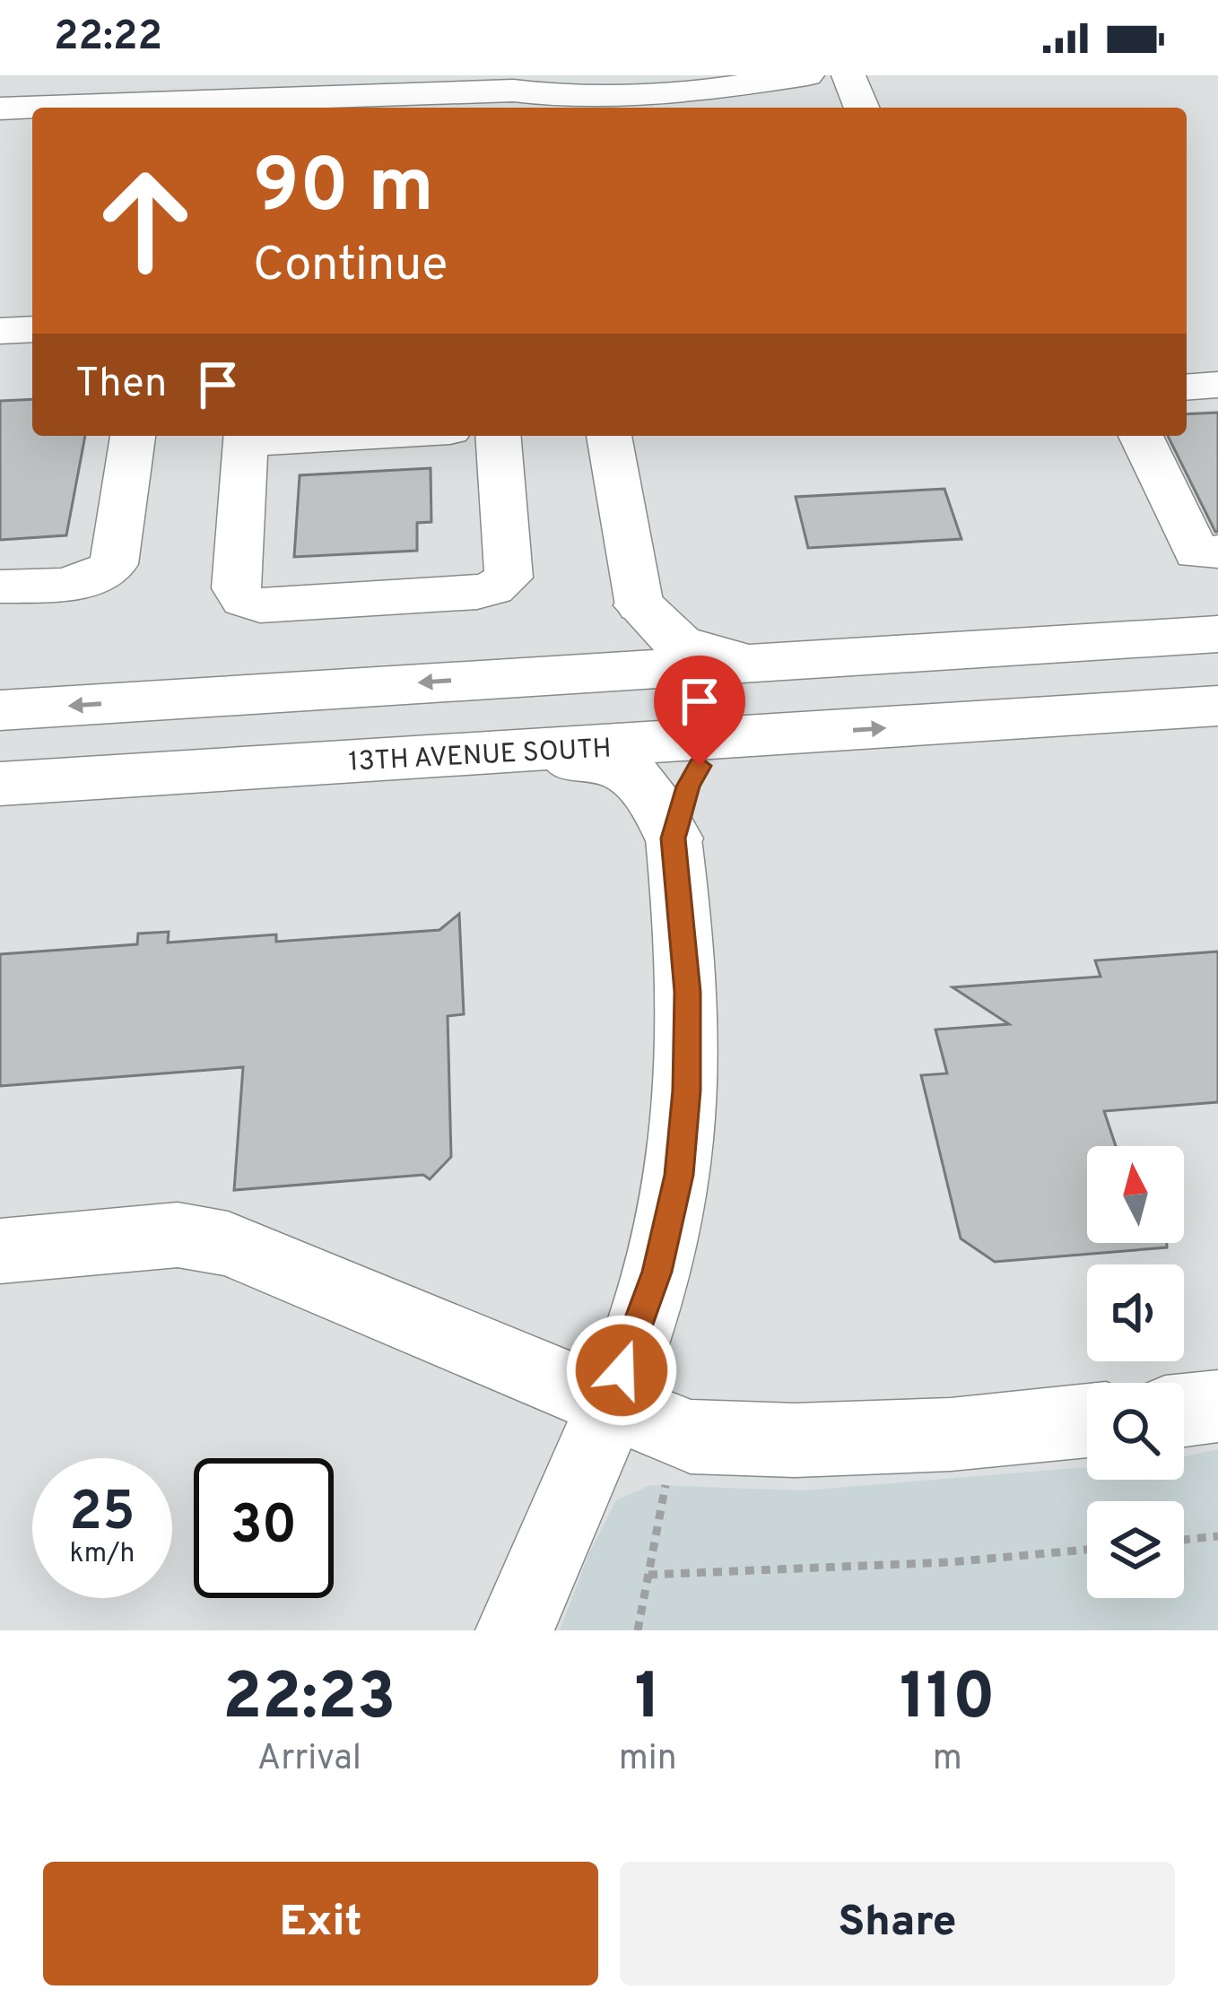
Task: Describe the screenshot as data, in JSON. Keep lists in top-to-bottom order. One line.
{"streets":{"main road":["13TH AVENUE SOUTH"]},"north":"top","page":{"status":"22:22","turn":["90 m","Continue"],"then":"Then","speed":"25 km/h","limit":"30","eta":["22:23","Arrival","1","min","110","m"],"buttons":["Exit","Share"]}}
